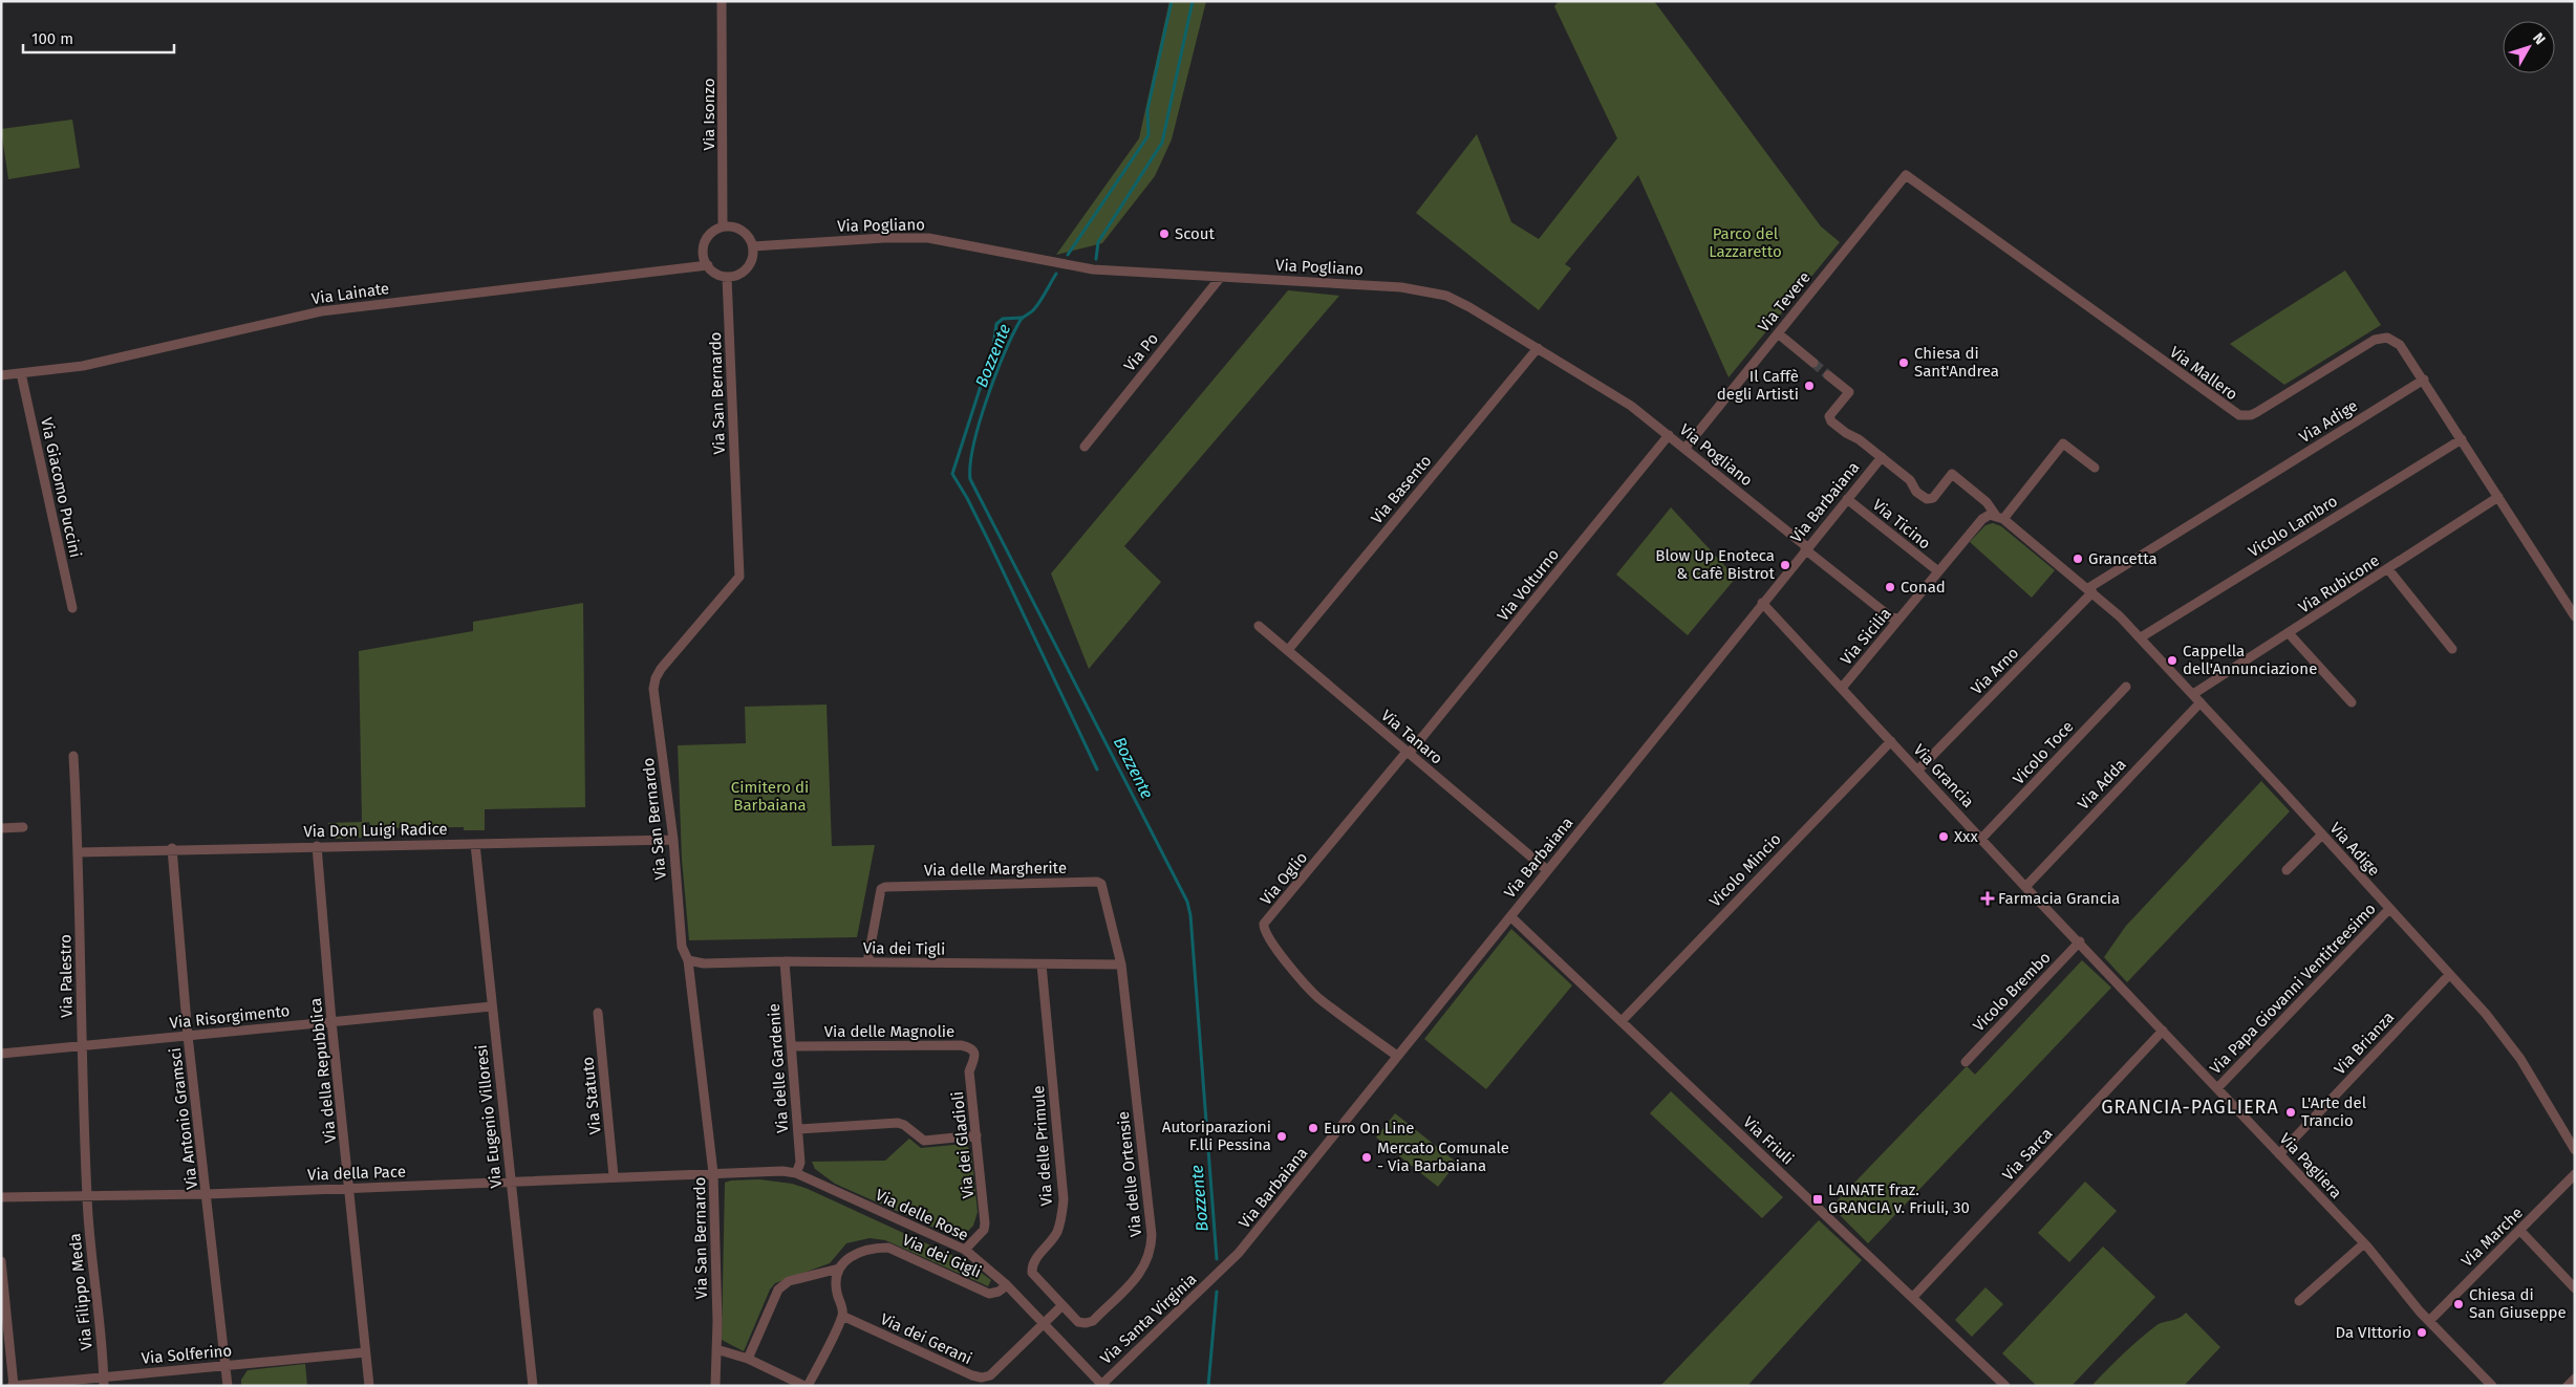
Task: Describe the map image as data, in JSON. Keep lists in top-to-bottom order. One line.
{"streets":{"street":["Via Isonzo","Via Pogliano","Via Lainate","Via Tevere","Via Po","Via Mallero","Via San Bernardo","Via Adige","Via Giacomo Puccini","Via Basento","Via Barbaiana","Via Ticino","Vicolo Lambro","Via Rubicone","Via Volturno","Via Sicilia","Via Arno","Via Tanaro","Vicolo Toce","Via Grancia","Via Adda","Via Don Luigi Radice","Via delle Margherite","Vicolo Mincio","Via Oglio","Via dei Tigli","Via Palestro","Via Papa Giovanni Ventitreesimo","Vicolo Brembo","Via Risorgimento","Via delle Magnolie","Via Brianza","Via delle Gardenie","Via della Repubblica","Via Statuto","Via Eugenio Villoresi","Via Antonio Gramsci","Via Friuli","Via dei Gladioli","Via delle Primule","Via Sarca","Via Pagliera","Via della Pace","Via delle Ortensie","Via delle Rose","Via Marche","Via dei Gigli","Via Filippo Meda","Via Santa Virginia","Via dei Gerani","Via Solferino"]},"crossings":[["Via Isonzo","Via Pogliano"],["Via Isonzo","Via Lainate"],["Via Isonzo","Via San Bernardo"],["Via Pogliano","Via Lainate"],["Via Pogliano","Via Tevere"],["Via Pogliano","Via Po"],["Via Pogliano","Via San Bernardo"],["Via Pogliano","Via Basento"],["Via Pogliano","Via Barbaiana"],["Via Pogliano","Via Volturno"],["Via Pogliano","Via Sicilia"],["Via Lainate","Via San Bernardo"],["Via Lainate","Via Giacomo Puccini"],["Via Tevere","Via Mallero"],["Via Mallero","Via Adige"],["Via Mallero","Vicolo Lambro"],["Via Mallero","Via Rubicone"],["Via San Bernardo","Via Don Luigi Radice"],["Via San Bernardo","Via dei Tigli"],["Via San Bernardo","Via della Pace"],["Via San Bernardo","Via delle Rose"],["Via Adige","Via Barbaiana"],["Via Adige","Vicolo Lambro"],["Via Adige","Via Rubicone"],["Via Adige","Via Sicilia"],["Via Adige","Via Arno"],["Via Adige","Via Adda"],["Via Adige","Via Papa Giovanni Ventitreesimo"],["Via Adige","Via Brianza"],["Via Basento","Via Tanaro"],["Via Barbaiana","Via Ticino"],["Via Barbaiana","Via Tanaro"],["Via Barbaiana","Via Grancia"],["Via Barbaiana","Via Oglio"],["Via Barbaiana","Via Friuli"],["Via Barbaiana","Via Santa Virginia"],["Via Ticino","Via Sicilia"],["Via Volturno","Via Tanaro"],["Via Volturno","Via Oglio"],["Via Sicilia","Via Grancia"],["Via Arno","Via Grancia"],["Via Tanaro","Via Oglio"],["Vicolo Toce","Via Grancia"],["Via Grancia","Via Adda"],["Via Grancia","Vicolo Mincio"],["Via Grancia","Vicolo Brembo"],["Via Grancia","Via Pagliera"],["Via Don Luigi Radice","Via Palestro"],["Via Don Luigi Radice","Via della Repubblica"],["Via Don Luigi Radice","Via Eugenio Villoresi"],["Via Don Luigi Radice","Via Antonio Gramsci"],["Via delle Margherite","Via dei Tigli"],["Via delle Margherite","Via delle Ortensie"],["Vicolo Mincio","Via Friuli"],["Via dei Tigli","Via delle Gardenie"],["Via dei Tigli","Via delle Primule"],["Via dei Tigli","Via delle Ortensie"],["Via Palestro","Via Risorgimento"],["Via Palestro","Via della Pace"],["Via Palestro","Via Filippo Meda"],["Via Papa Giovanni Ventitreesimo","Via Pagliera"],["Via Risorgimento","Via della Repubblica"],["Via Risorgimento","Via Eugenio Villoresi"],["Via Risorgimento","Via Antonio Gramsci"],["Via delle Magnolie","Via delle Gardenie"],["Via delle Magnolie","Via dei Gladioli"],["Via Brianza","Via Pagliera"],["Via delle Gardenie","Via delle Rose"],["Via della Repubblica","Via della Pace"],["Via della Repubblica","Via Solferino"],["Via Statuto","Via della Pace"],["Via Eugenio Villoresi","Via della Pace"],["Via Antonio Gramsci","Via della Pace"],["Via Antonio Gramsci","Via Solferino"],["Via Friuli","Via Sarca"],["Via dei Gladioli","Via delle Rose"],["Via delle Primule","Via delle Ortensie"],["Via delle Primule","Via dei Gerani"],["Via Sarca","Via Pagliera"],["Via Pagliera","Via Marche"],["Via della Pace","Via delle Rose"],["Via della Pace","Via Filippo Meda"],["Via delle Ortensie","Via dei Gerani"],["Via delle Rose","Via dei Gigli"],["Via delle Rose","Via Santa Virginia"],["Via delle Rose","Via dei Gerani"],["Via Filippo Meda","Via Solferino"]],"districts":["GRANCIA-PAGLIERA"],"water":["Bozzente"],"parks":["Parco del Lazzaretto","Cimitero di Barbaiana"],"places":{"other":["Scout","Chiesa di Sant'Andrea","Il Caffè degli Artisti","Grancetta","Blow Up Enoteca & Cafè Bistrot","Conad","Cappella dell'Annunciazione","Xxx","L'Arte del Trancio","Euro On Line","Autoriparazioni F.lli Pessina","Mercato Comunale - Via Barbaiana","Chiesa di San Giuseppe","Da VIttorio"],"health":["Farmacia Grancia"],"transit":["LAINATE fraz. GRANCIA v. Friuli, 30"]},"scale_bar":"100 m","north":"top right"}
